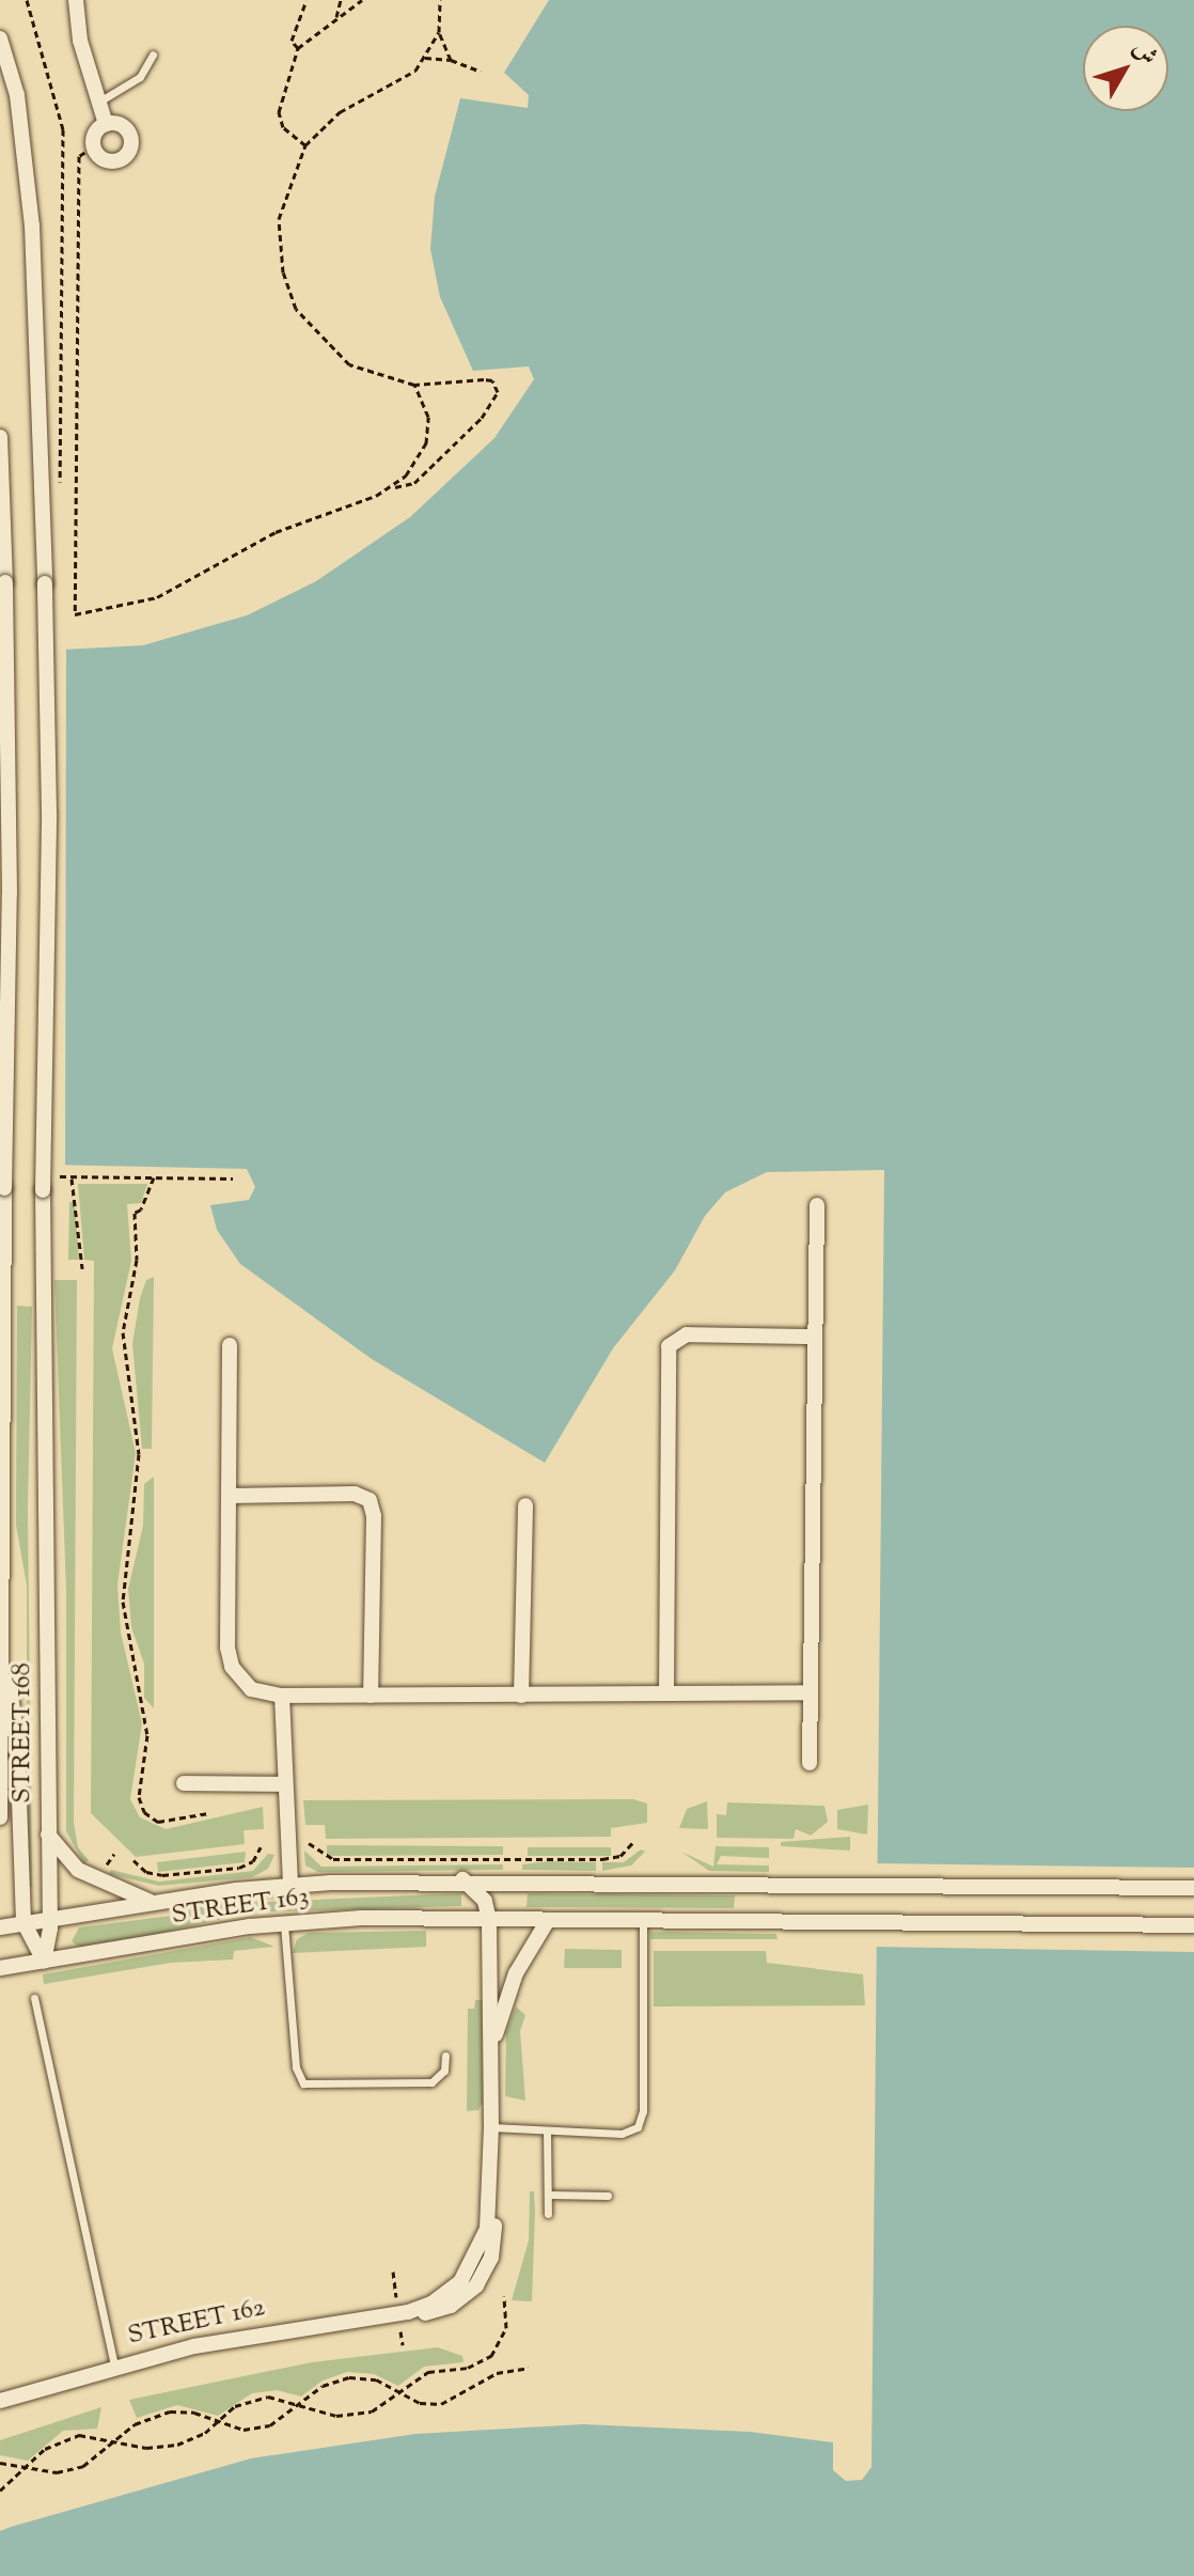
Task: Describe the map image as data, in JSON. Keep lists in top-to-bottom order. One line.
{"streets":{"street":["STREET 168","STREET 163","STREET 162"]},"crossings":[["STREET 168","STREET 163"],["STREET 163","STREET 162"]],"north":"top right"}
